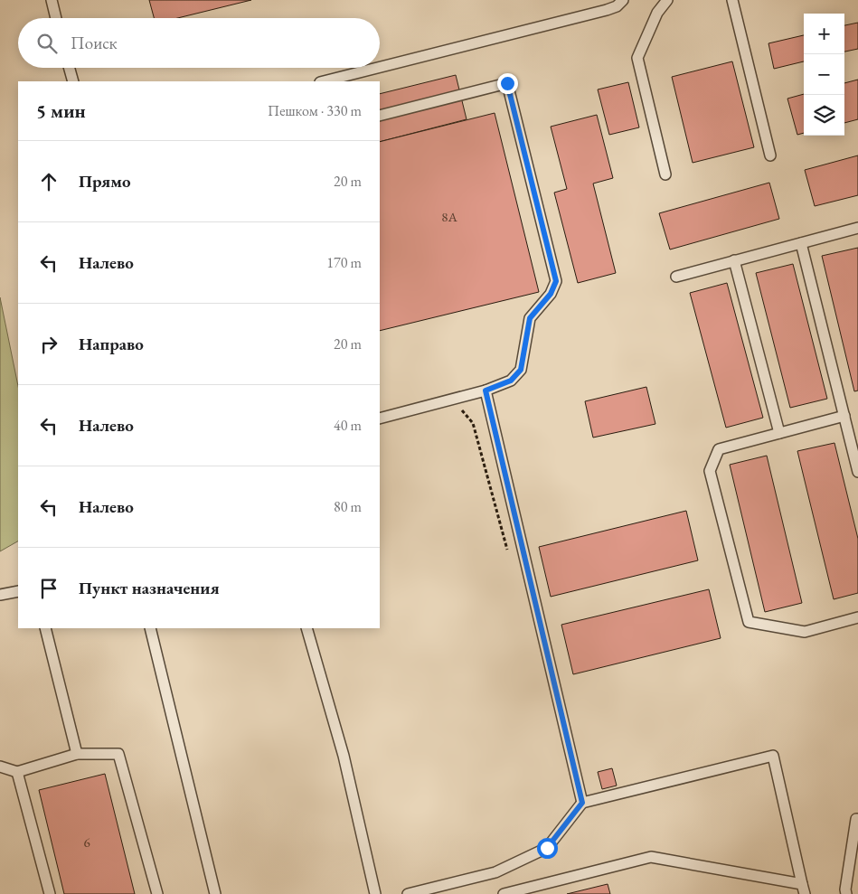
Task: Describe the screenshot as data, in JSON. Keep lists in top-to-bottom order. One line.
{"house_numbers":["8А","6"],"page":{"map_buttons":["+","−"],"search":"Поиск","heading":["5 мин","Пешком · 330 m"],"list":[["Прямо","20 m"],["Налево","170 m"],["Направо","20 m"],["Налево","40 m"],["Налево","80 m"],"Пункт назначения"]}}
